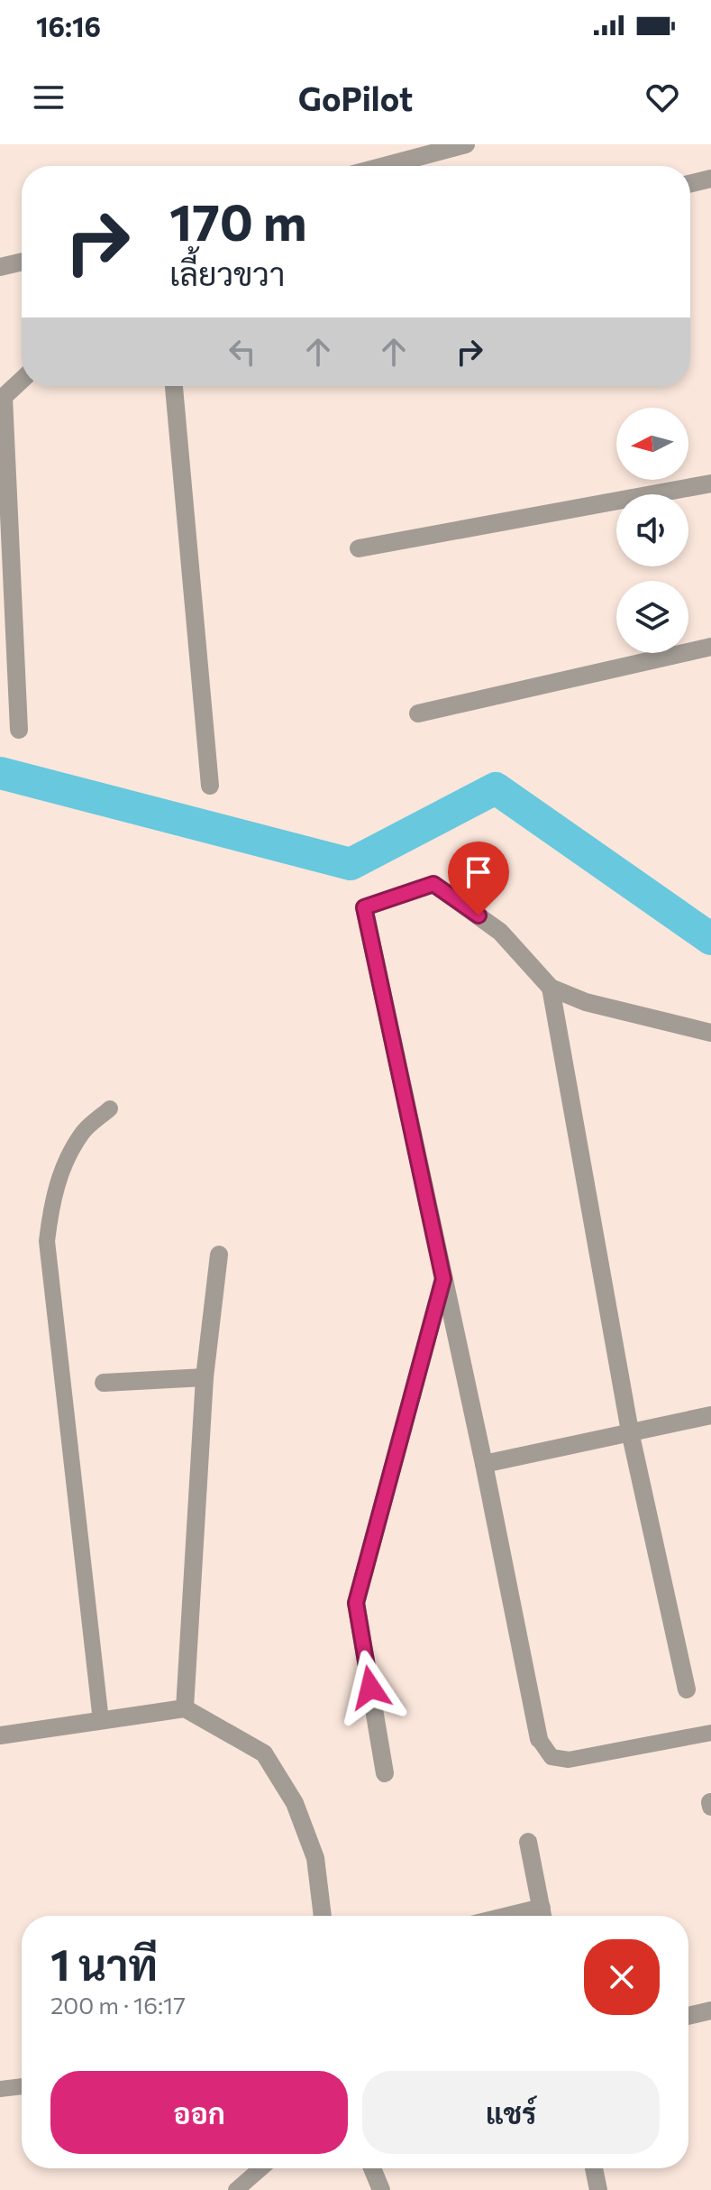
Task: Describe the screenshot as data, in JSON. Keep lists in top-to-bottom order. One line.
{"north":"left","page":{"status":"16:16","header":"GoPilot","turn":["170 m","เลี้ยวขวา"],"heading":["1 นาที","200 m · 16:17"],"buttons":["ออก","แชร์"]}}
